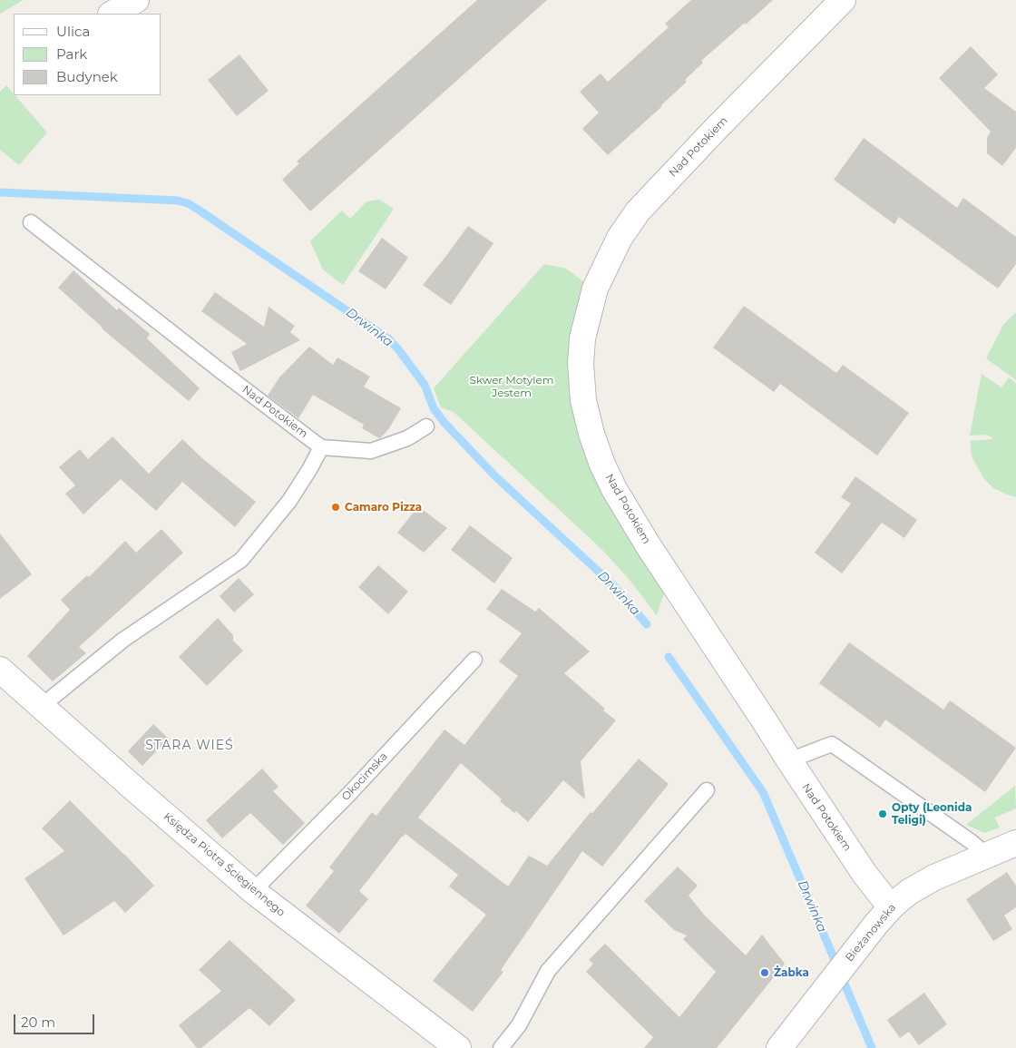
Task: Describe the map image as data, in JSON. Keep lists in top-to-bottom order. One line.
{"streets":{"street":["Nad Potokiem","Księdza Piotra Ściegiennego","Bieżanowska"],"lane":["Okocimska"]},"crossings":[["Nad Potokiem","Bieżanowska"],["Okocimska","Księdza Piotra Ściegiennego"]],"districts":["STARA WIEŚ"],"water":["Drwinka"],"parks":["Skwer Motylem Jestem"],"places":["Camaro Pizza","Opty (Leonida Teligi)","Żabka"],"legend":["Ulica","Park","Budynek"],"scale_bar":"20 m"}
